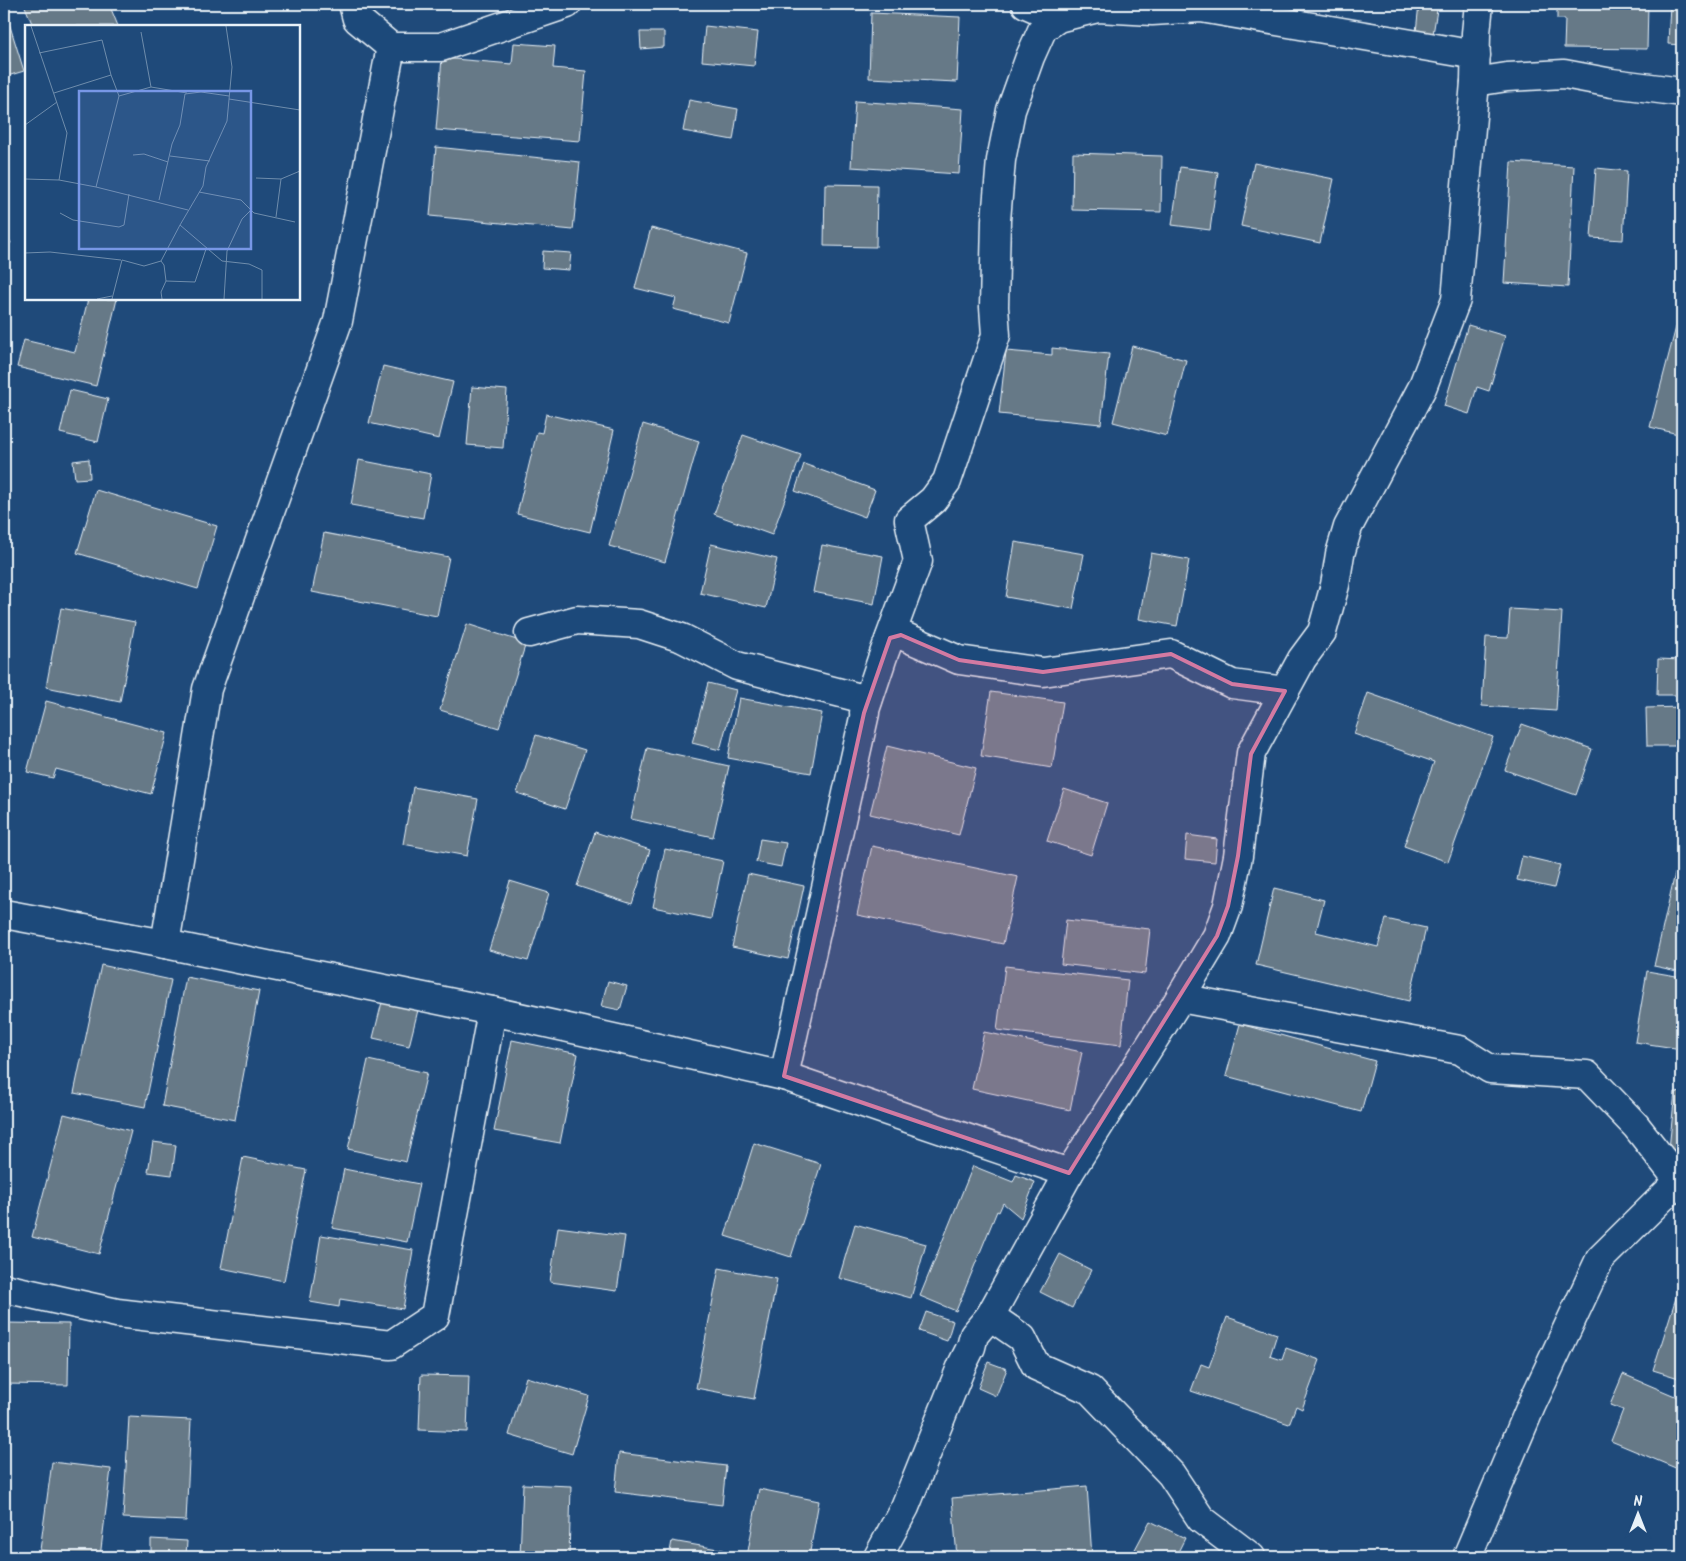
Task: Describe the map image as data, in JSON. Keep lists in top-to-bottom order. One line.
{"north":"top"}
